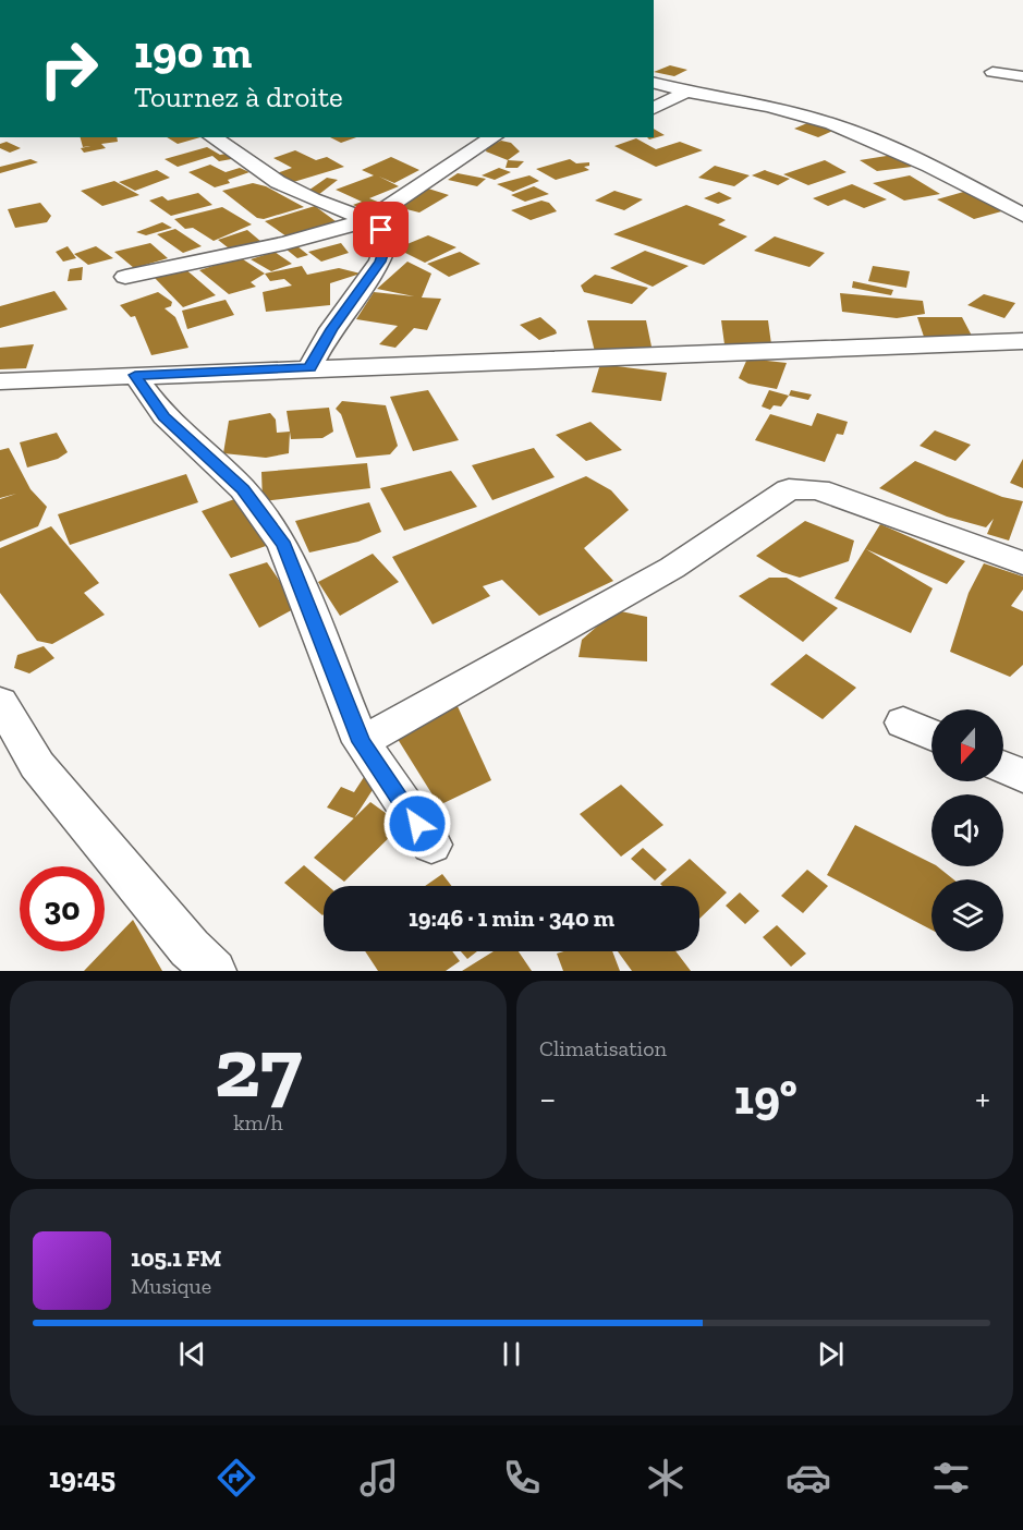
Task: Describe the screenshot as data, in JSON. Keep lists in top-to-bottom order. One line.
{"north":"bottom","page":{"turn":["190 m","Tournez à droite"],"limit":"30","trip":"19:46 · 1 min · 340 m","tile":[["27","km/h"],"Climatisation"],"heat":["−","19°","+"],"song":["105.1 FM","Musique"],"tabs":"19:45"}}
